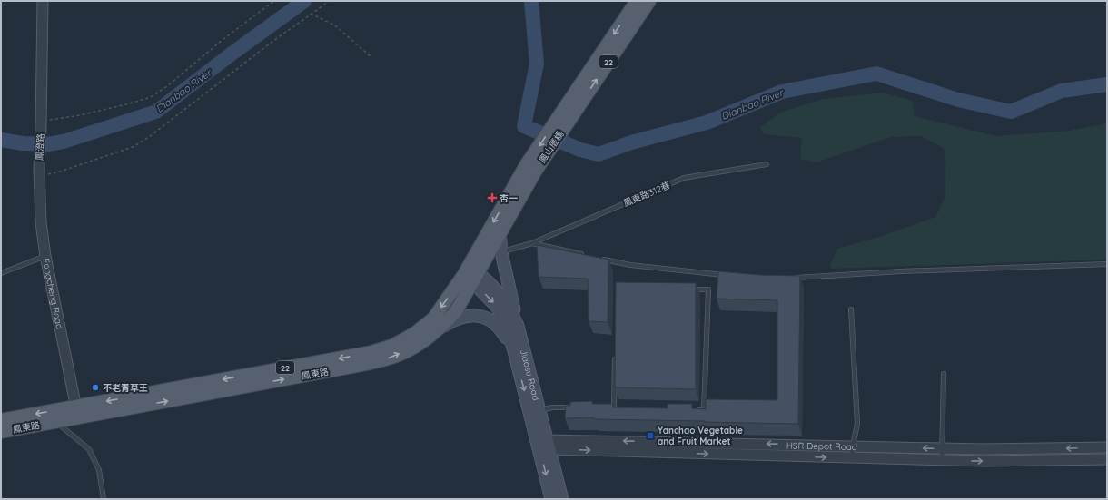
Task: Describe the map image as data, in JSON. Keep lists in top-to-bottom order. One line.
{"streets":{"main road":["22","鳳山厝橋","鳳東路","Jiaosu Road"],"street":["鳳澄路","Fongcheng Road","HSR Depot Road"],"lane":["鳳東路312巷"]},"crossings":[["22","鳳山厝橋"],["鳳澄路","Fongcheng Road"],["鳳山厝橋","鳳東路"],["Fongcheng Road","鳳東路"],["鳳東路","Jiaosu Road"],["Jiaosu Road","HSR Depot Road"]],"water":["Dianbao River"],"places":{"health":["杏一"],"other":["不老青草王"],"transit":["Yanchao Vegetable and Fruit Market"]}}
